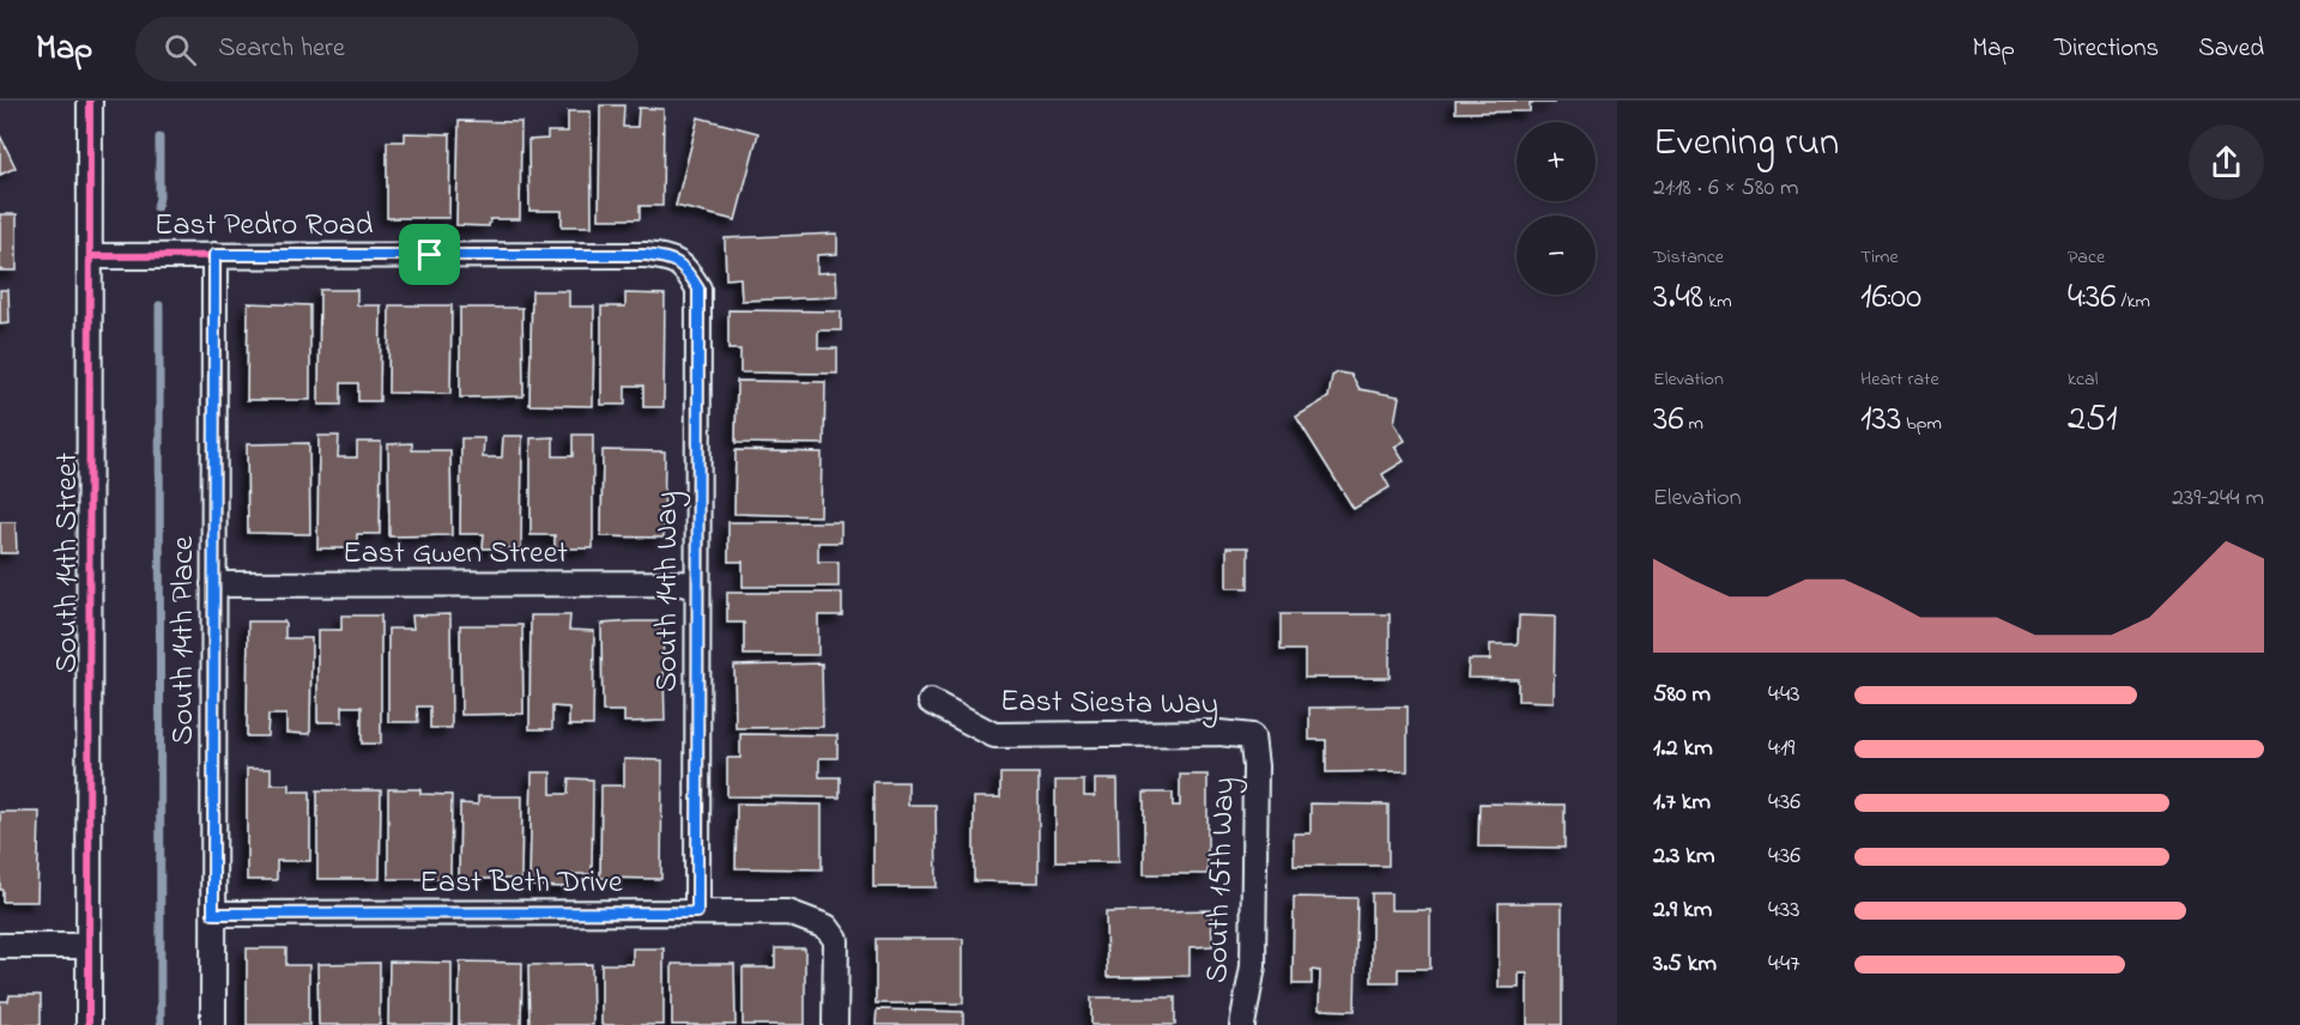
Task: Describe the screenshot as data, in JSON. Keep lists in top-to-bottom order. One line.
{"streets":{"street":["East Pedro Road","East Gwen Street","South 14th Street","South 14th Way","South 14th Place","East Siesta Way","East Beth Drive","South 15th Way"]},"crossings":[["East Pedro Road","South 14th Street"],["East Pedro Road","South 14th Way"],["East Pedro Road","South 14th Place"],["East Gwen Street","South 14th Way"],["East Gwen Street","South 14th Place"],["South 14th Way","East Beth Drive"],["South 14th Place","East Beth Drive"],["East Siesta Way","South 15th Way"]],"page":{"header":"Map","search":"Search here","nav":["Map","Directions","Saved"],"heading":["Evening run","21:18 · 6 × 580 m"],"map_buttons":["+","−"],"stats":[["Distance","3.48 km"],["Time","16:00"],["Pace","4:36 /km"],["Elevation","36 m"],["Heart rate","133 bpm"],["kcal","251"]],"chart":["Elevation","239–244 m"],"list":[{"name":"580 m","note":"4:43"},{"name":"1.2 km","note":"4:19"},{"name":"1.7 km","note":"4:36"},{"name":"2.3 km","note":"4:36"},{"name":"2.9 km","note":"4:33"},{"name":"3.5 km","note":"4:47"}]}}
